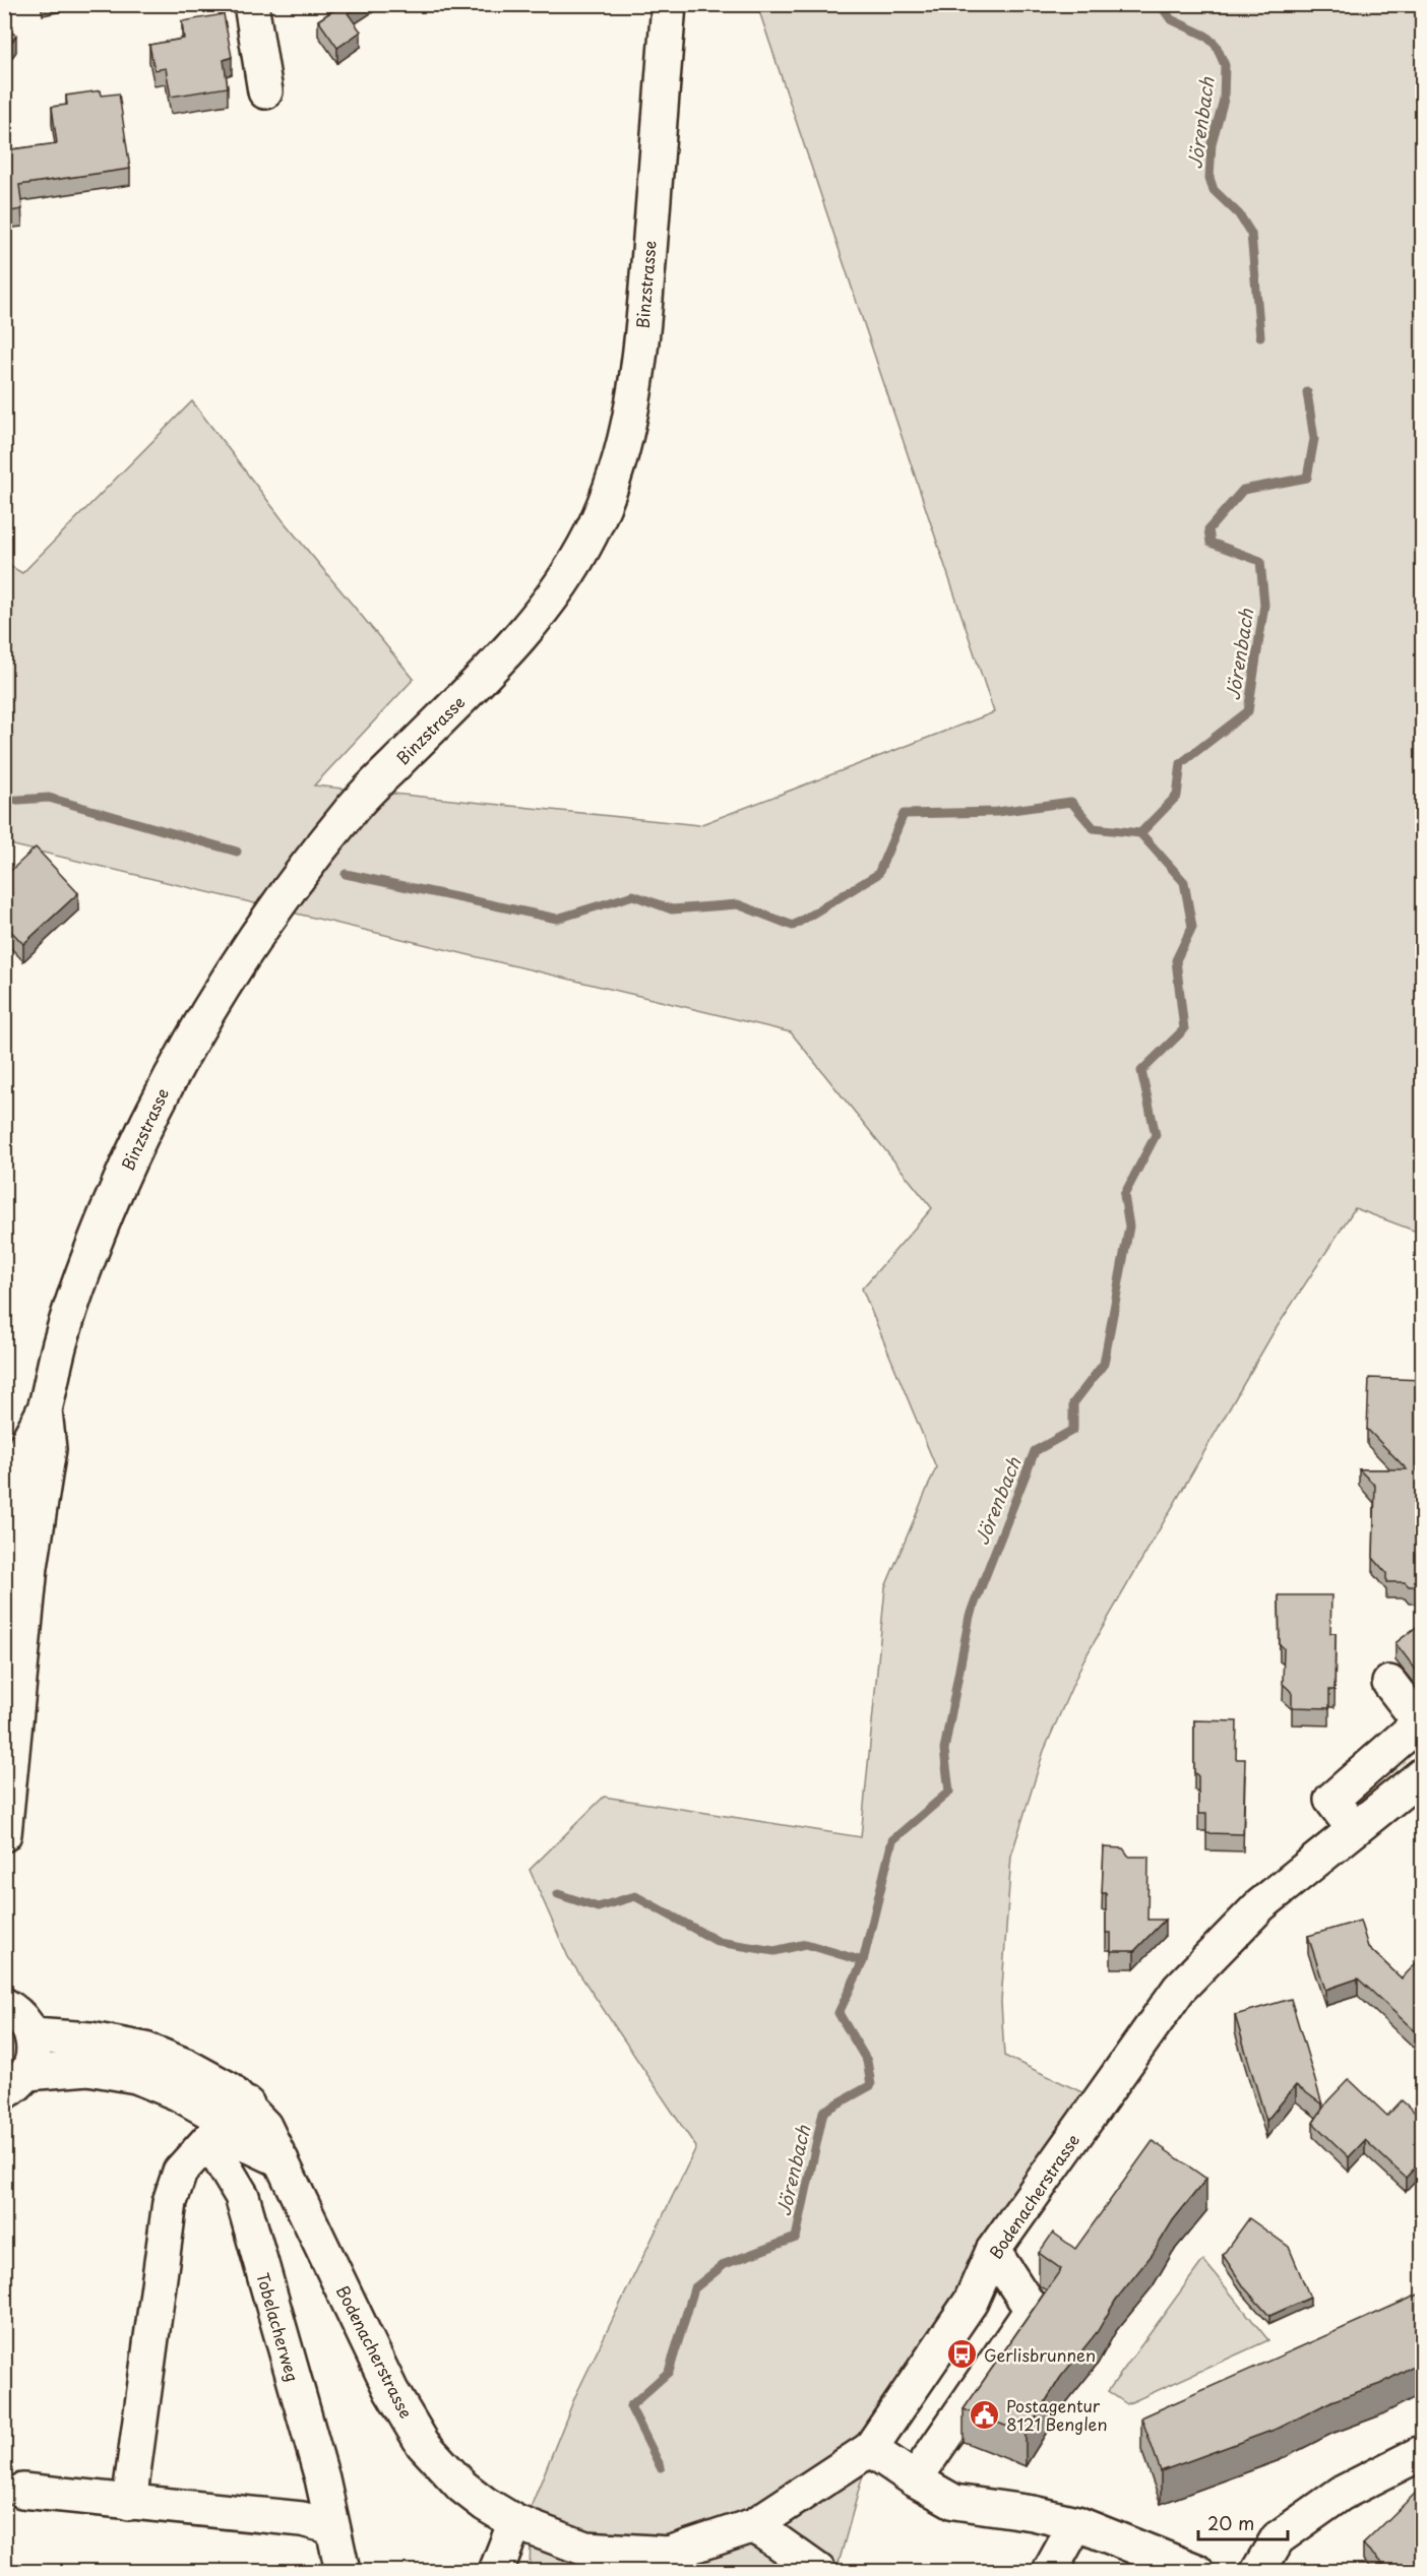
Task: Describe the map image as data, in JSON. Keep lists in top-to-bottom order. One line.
{"streets":{"street":["Binzstrasse","Bodenacherstrasse","Tobelacherweg"]},"crossings":[["Bodenacherstrasse","Tobelacherweg"]],"water":["Jörenbach"],"places":{"bus stop":["Gerlisbrunnen"],"public building":["Postagentur 8121 Benglen"]},"scale_bar":"20 m"}
